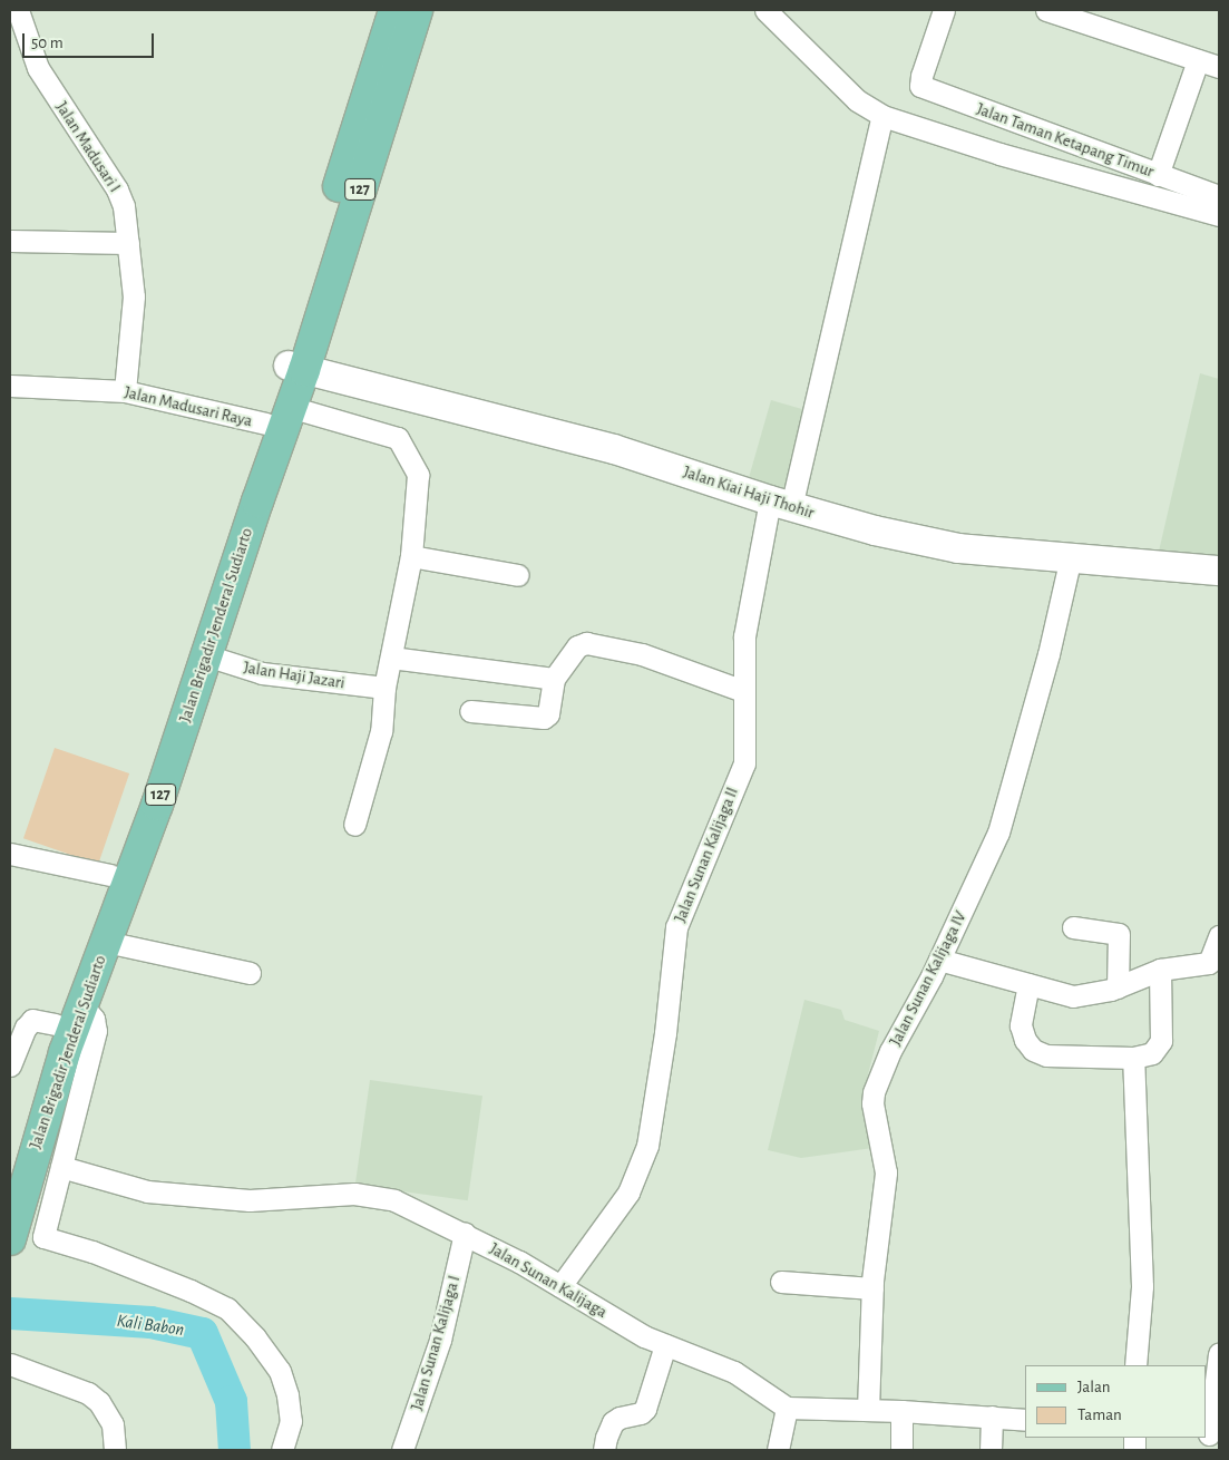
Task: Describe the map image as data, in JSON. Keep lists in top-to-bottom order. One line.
{"streets":{"main road":["127","Jalan Brigadir Jenderal Sudiarto"],"street":["Jalan Taman Ketapang Timur","Jalan Madusari I","Jalan Madusari Raya","Jalan Kiai Haji Thohir","Jalan Haji Jazari","Jalan Sunan Kalijaga II","Jalan Sunan Kalijaga IV","Jalan Sunan Kalijaga","Jalan Sunan Kalijaga I"]},"crossings":[["Jalan Madusari I","Jalan Madusari Raya"],["Jalan Madusari Raya","Jalan Brigadir Jenderal Sudiarto"],["Jalan Madusari Raya","Jalan Haji Jazari"],["Jalan Kiai Haji Thohir","Jalan Brigadir Jenderal Sudiarto"],["Jalan Kiai Haji Thohir","Jalan Sunan Kalijaga II"],["Jalan Kiai Haji Thohir","Jalan Sunan Kalijaga IV"],["Jalan Brigadir Jenderal Sudiarto","Jalan Haji Jazari"],["Jalan Sunan Kalijaga II","Jalan Sunan Kalijaga"],["Jalan Sunan Kalijaga","Jalan Sunan Kalijaga I"]],"water":["Kali Babon"],"legend":["Jalan","Taman"],"scale_bar":"50 m"}
